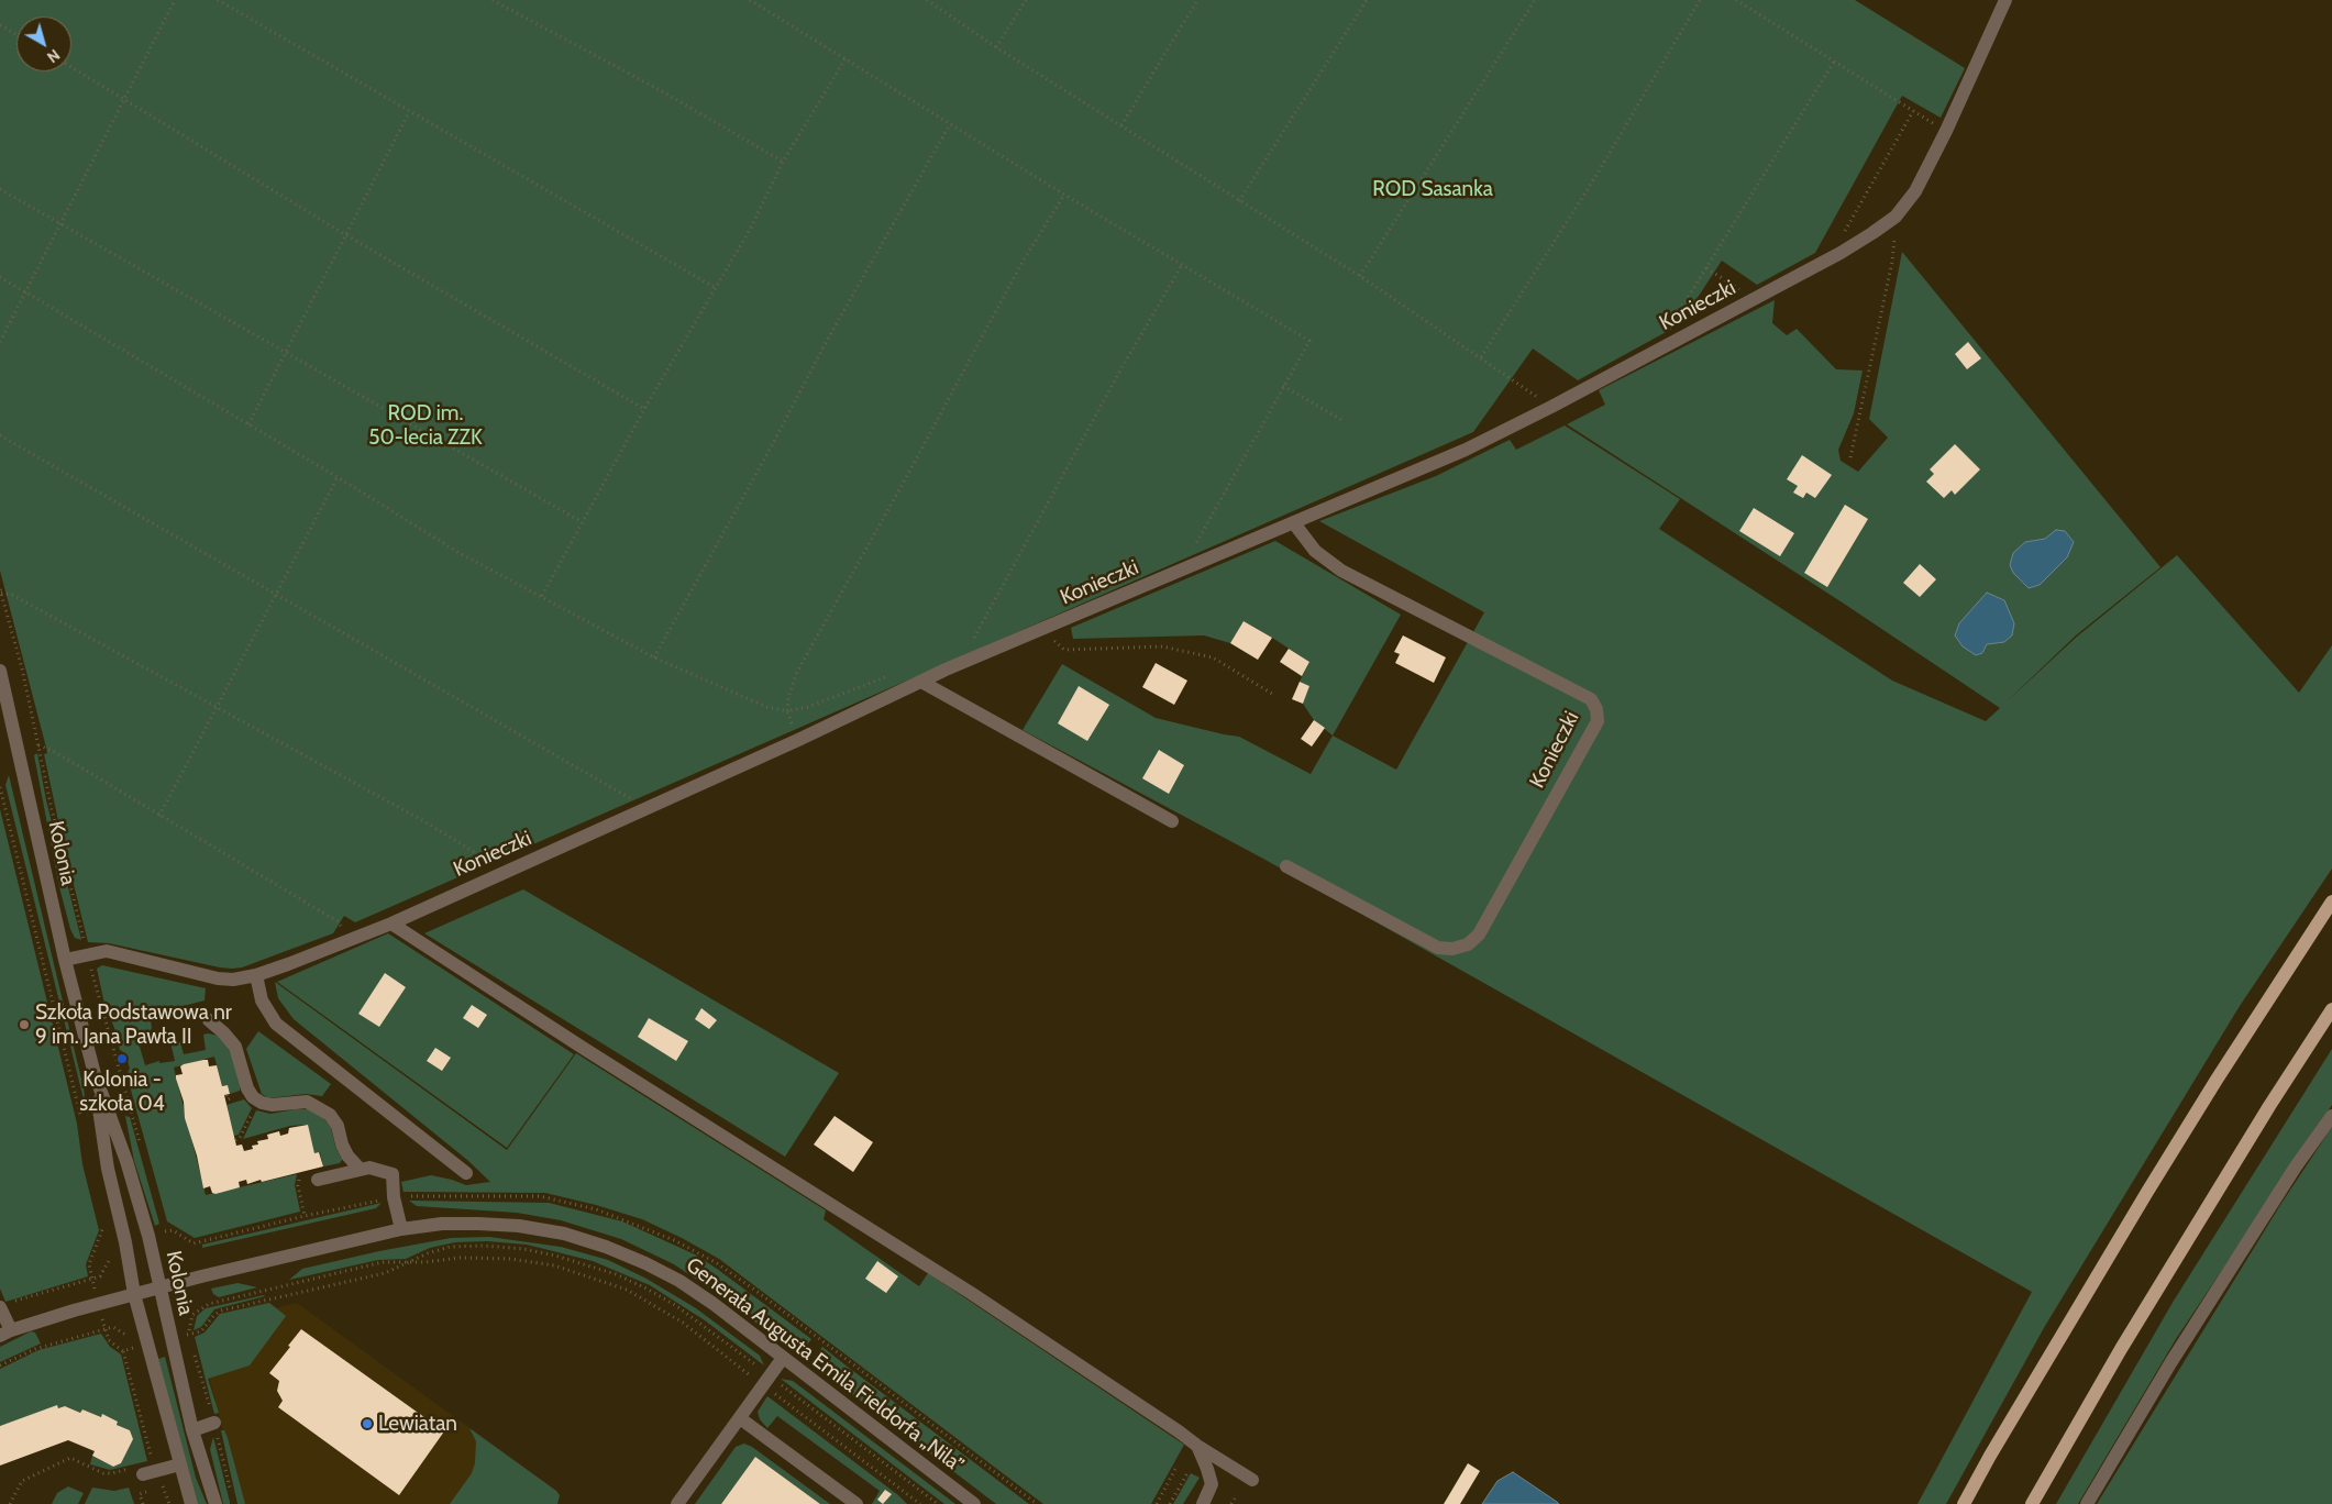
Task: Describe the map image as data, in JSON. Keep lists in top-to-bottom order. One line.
{"streets":{"street":["Konieczki","Kolonia","Generała Augusta Emila Fieldorfa „Nila”"]},"crossings":[["Konieczki","Kolonia"],["Kolonia","Generała Augusta Emila Fieldorfa „Nila”"]],"parks":["ROD Sasanka","ROD im. 50-lecia ZZK"],"places":["Szkoła Podstawowa nr 9 im. Jana Pawła II","Kolonia - szkoła 04","Lewiatan"],"north":"bottom right"}
